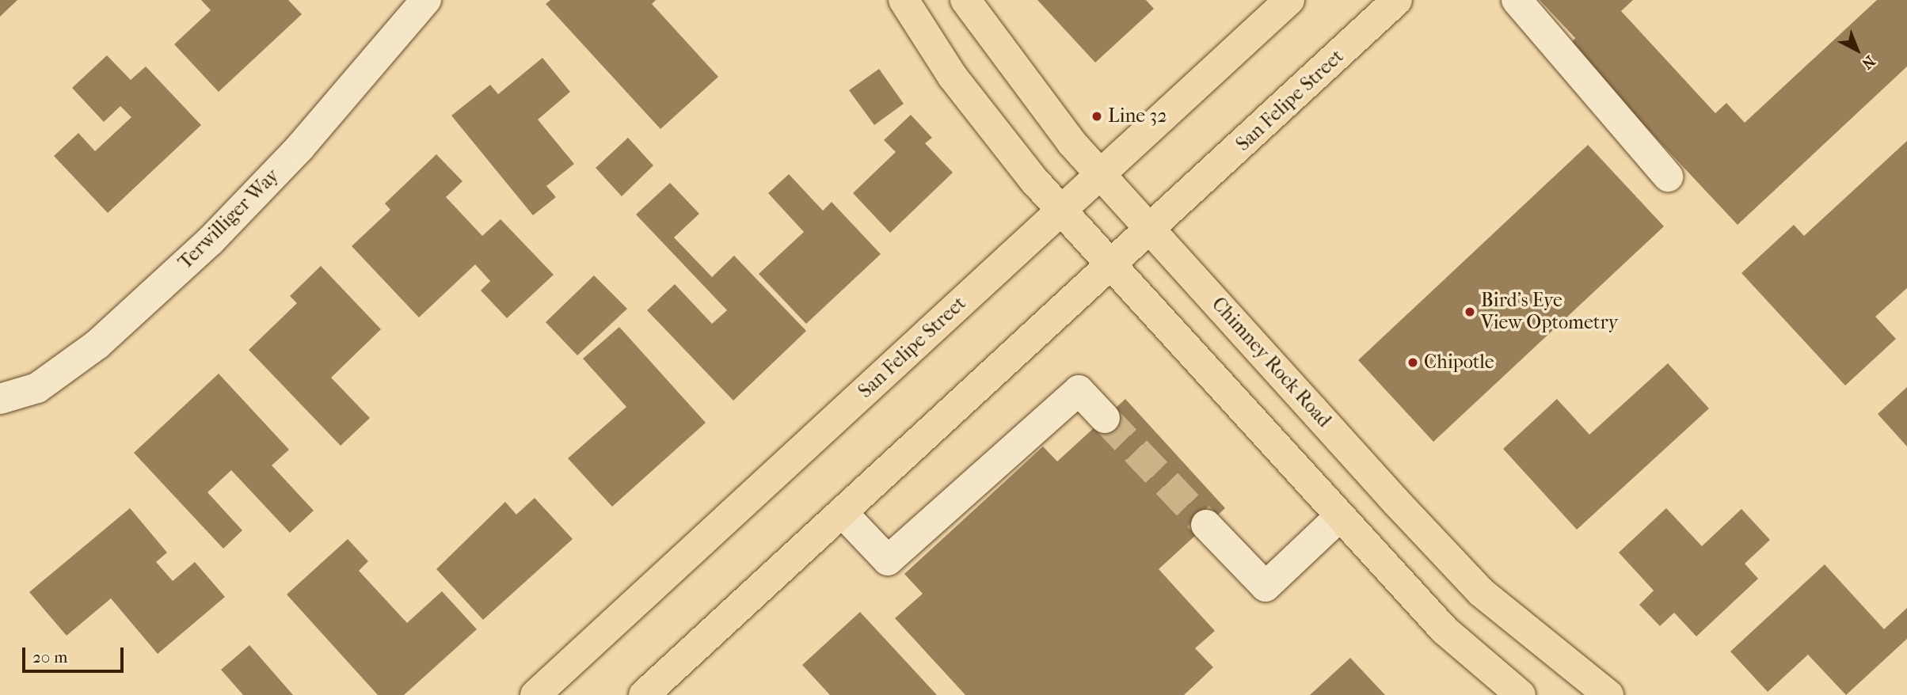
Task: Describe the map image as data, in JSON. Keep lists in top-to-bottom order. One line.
{"streets":{"main road":["San Felipe Street","Chimney Rock Road"],"street":["Terwilliger Way"]},"crossings":[["San Felipe Street","Chimney Rock Road"]],"places":["Line 32","Bird's Eye View Optometry","Chipotle"],"scale_bar":"20 m","north":"bottom right"}
